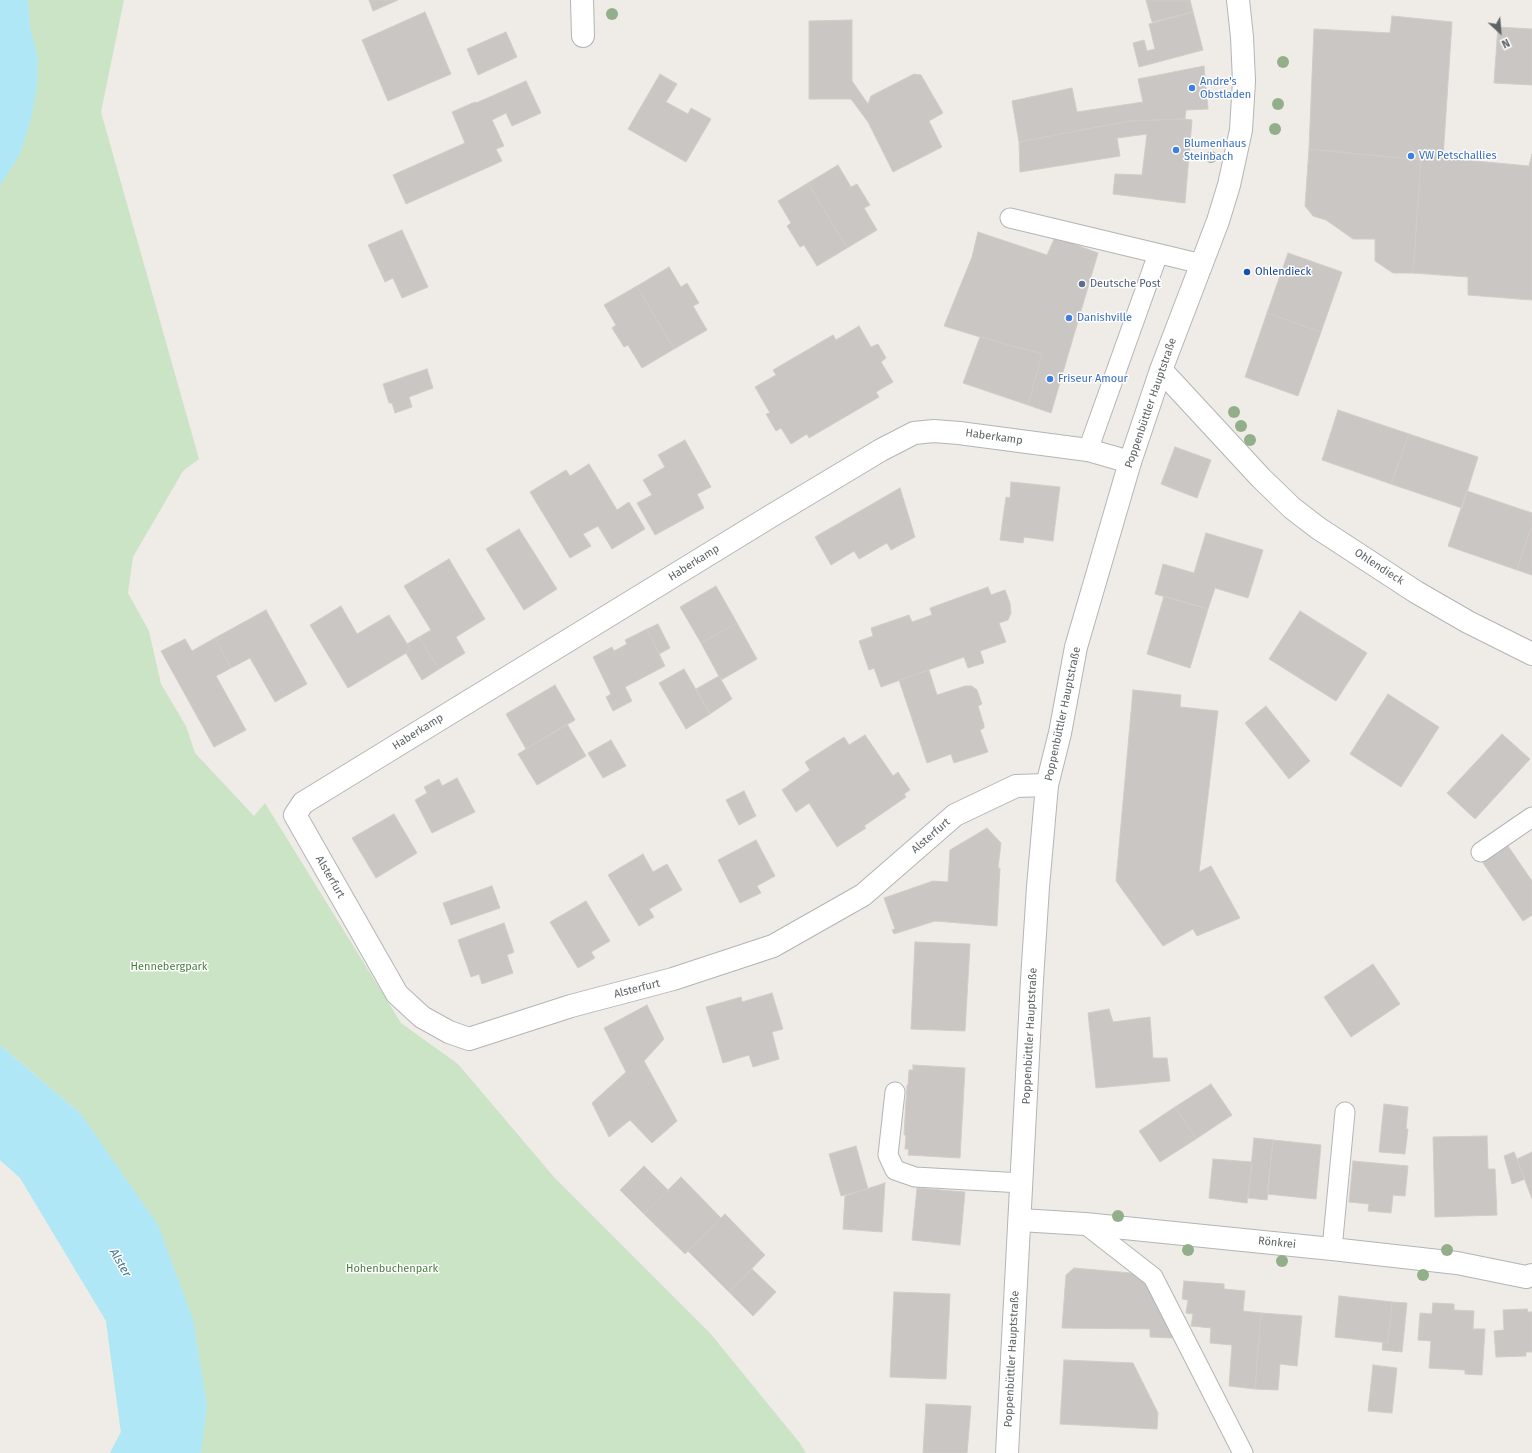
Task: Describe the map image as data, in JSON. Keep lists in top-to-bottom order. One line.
{"streets":{"street":["Poppenbüttler Hauptstraße","Haberkamp","Ohlendieck","Alsterfurt","Rönkrei"]},"crossings":[["Poppenbüttler Hauptstraße","Haberkamp"],["Poppenbüttler Hauptstraße","Ohlendieck"],["Poppenbüttler Hauptstraße","Alsterfurt"],["Poppenbüttler Hauptstraße","Rönkrei"],["Haberkamp","Alsterfurt"]],"water":["Alster"],"parks":["Hennebergpark","Hohenbuchenpark"],"places":["Andre's Obstladen","Blumenhaus Steinbach","VW Petschallies","Ohlendieck","Deutsche Post","Danishville","Friseur Amour"],"north":"bottom right"}
